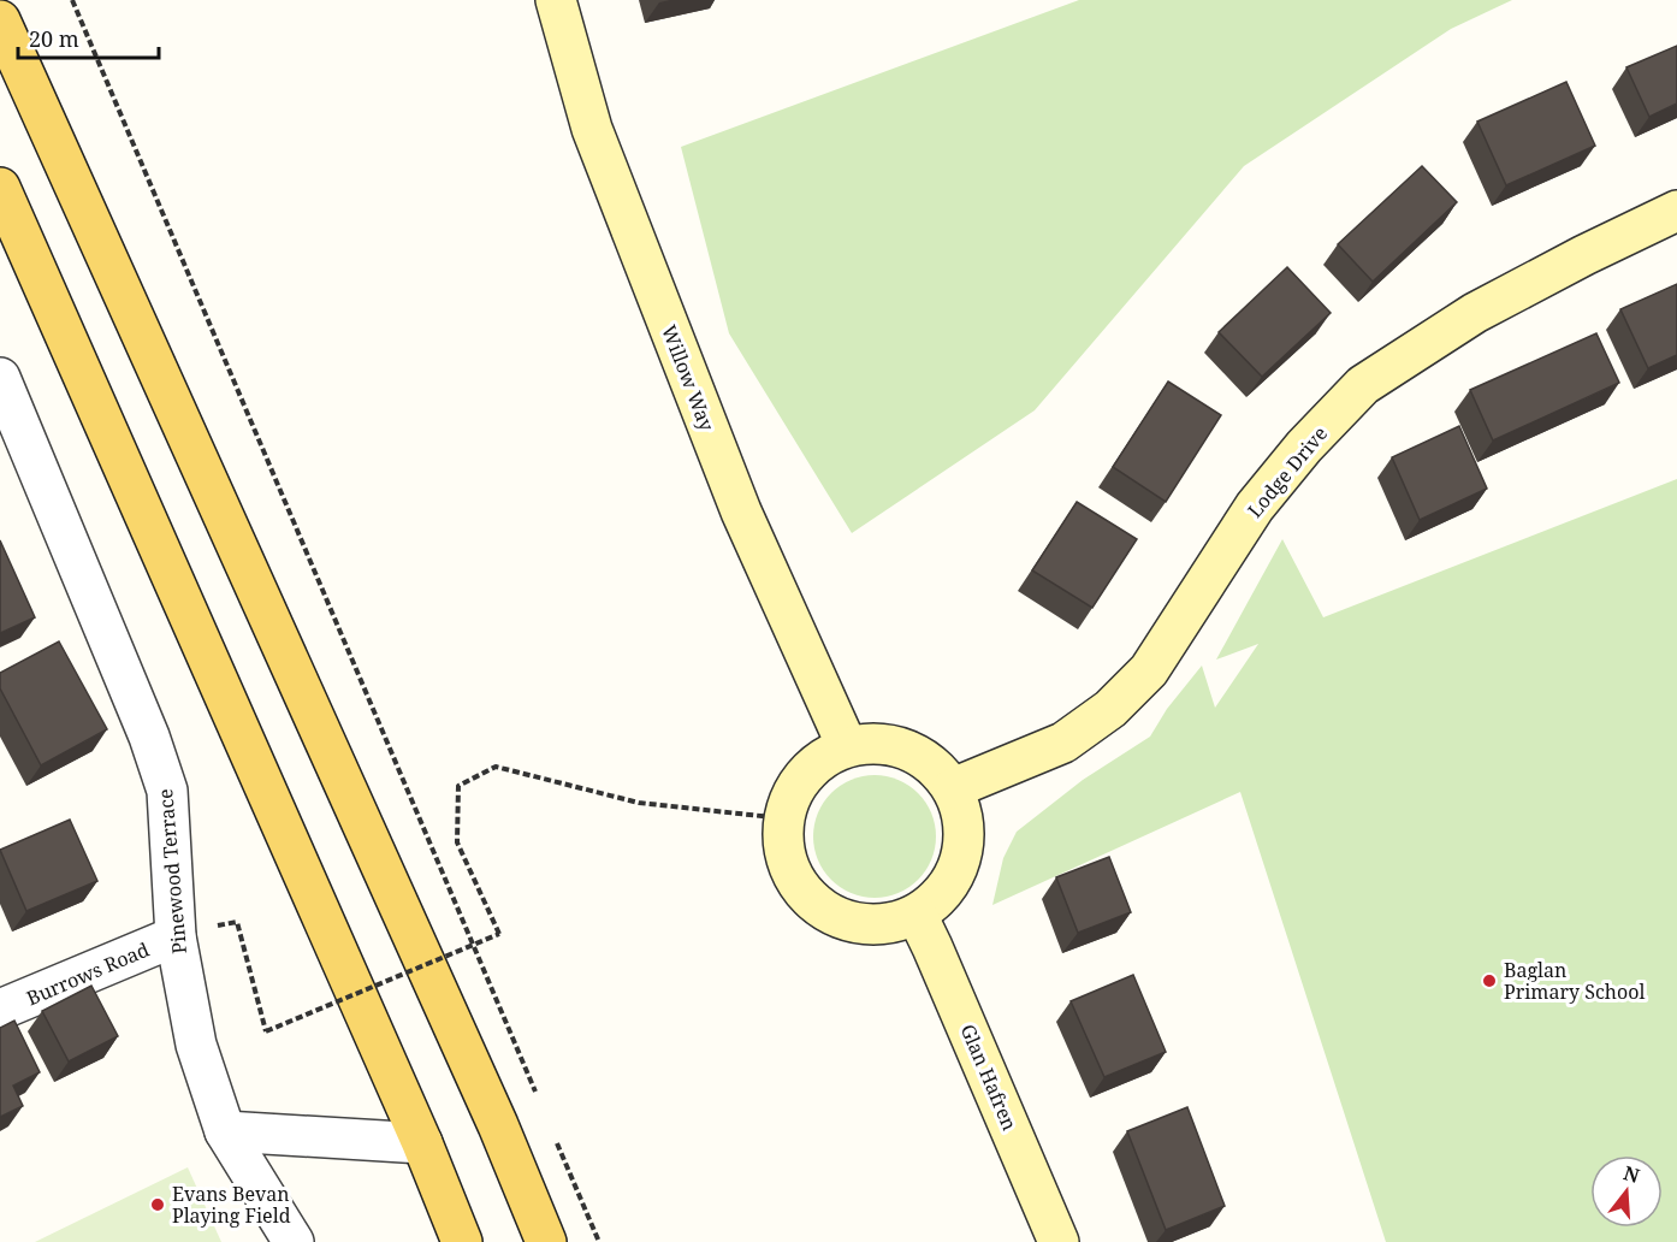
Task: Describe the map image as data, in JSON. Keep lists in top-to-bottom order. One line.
{"streets":{"street":["Willow Way","Lodge Drive","Pinewood Terrace","Burrows Road","Glan Hafren"]},"crossings":[["Willow Way","Lodge Drive"],["Willow Way","Glan Hafren"],["Lodge Drive","Glan Hafren"],["Pinewood Terrace","Burrows Road"]],"places":["Baglan Primary School","Evans Bevan Playing Field"],"scale_bar":"20 m","north":"top"}
